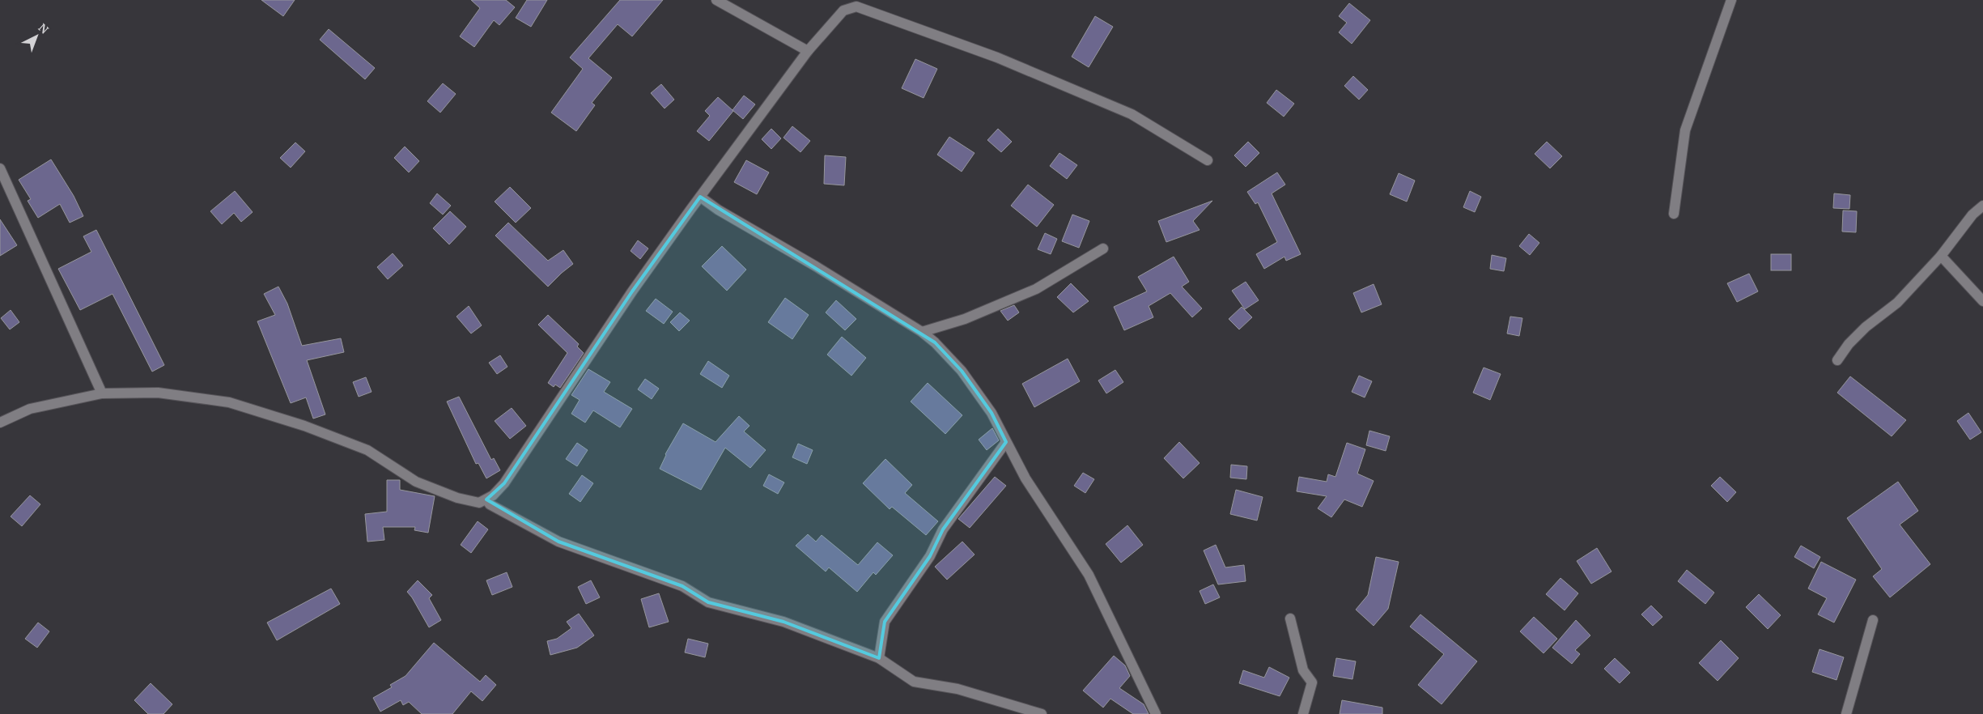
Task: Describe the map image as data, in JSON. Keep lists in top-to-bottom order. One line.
{"north":"top right"}
